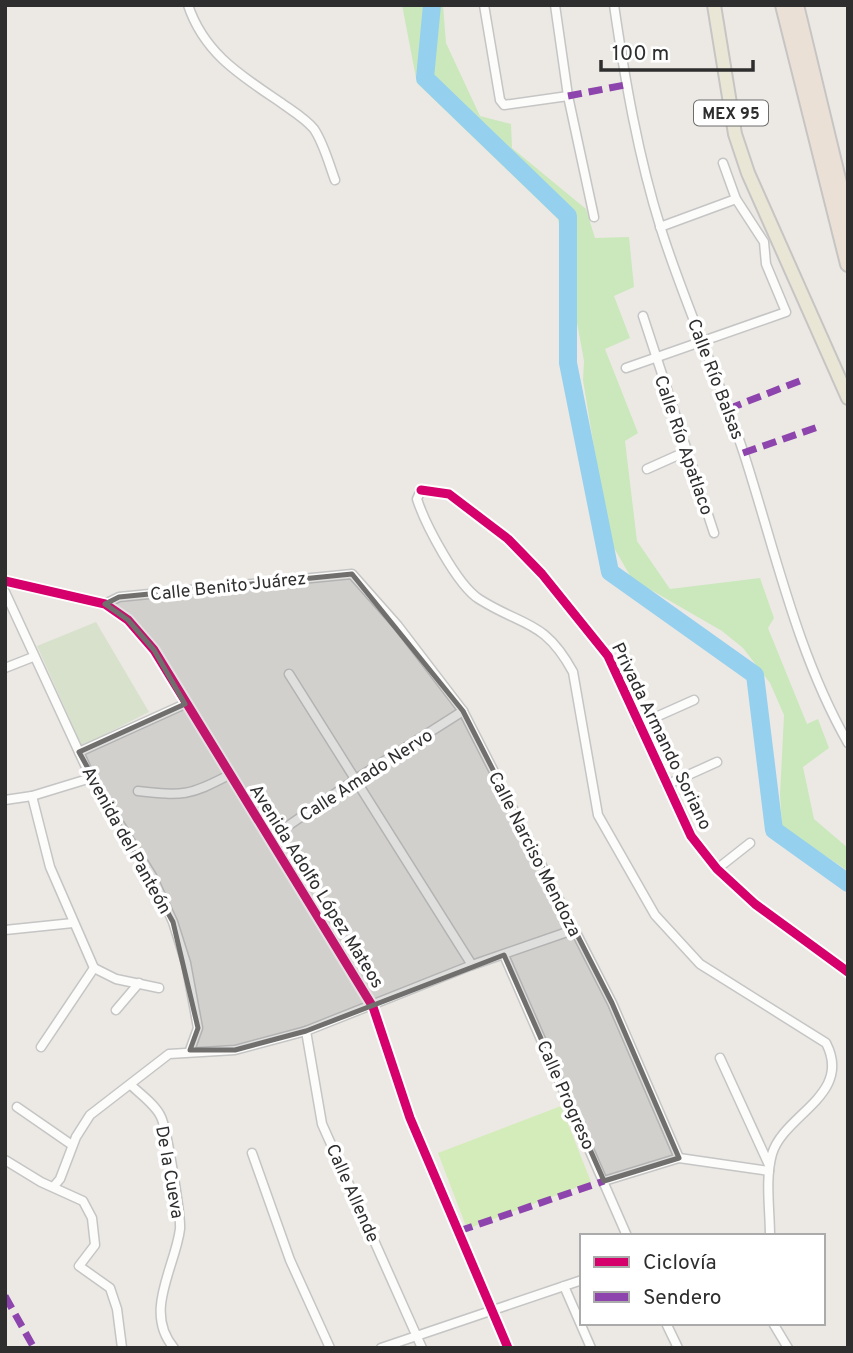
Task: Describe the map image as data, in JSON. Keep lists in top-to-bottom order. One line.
{"streets":{"main road":["MEX 95"],"street":["Calle Río Balsas","Calle Río Apatlaco","Calle Benito Juárez","Privada Armando Soriano","Calle Amado Nervo","Avenida del Panteón","Calle Narciso Mendoza","Avenida Adolfo López Mateos","Calle Progreso","De la Cueva","Calle Allende"]},"crossings":[["Calle Benito Juárez","Calle Narciso Mendoza"],["Calle Benito Juárez","Avenida Adolfo López Mateos"],["Calle Amado Nervo","Calle Narciso Mendoza"],["Calle Amado Nervo","Avenida Adolfo López Mateos"],["Avenida del Panteón","Avenida Adolfo López Mateos"]],"legend":["Ciclovía","Sendero"],"scale_bar":"100 m"}
